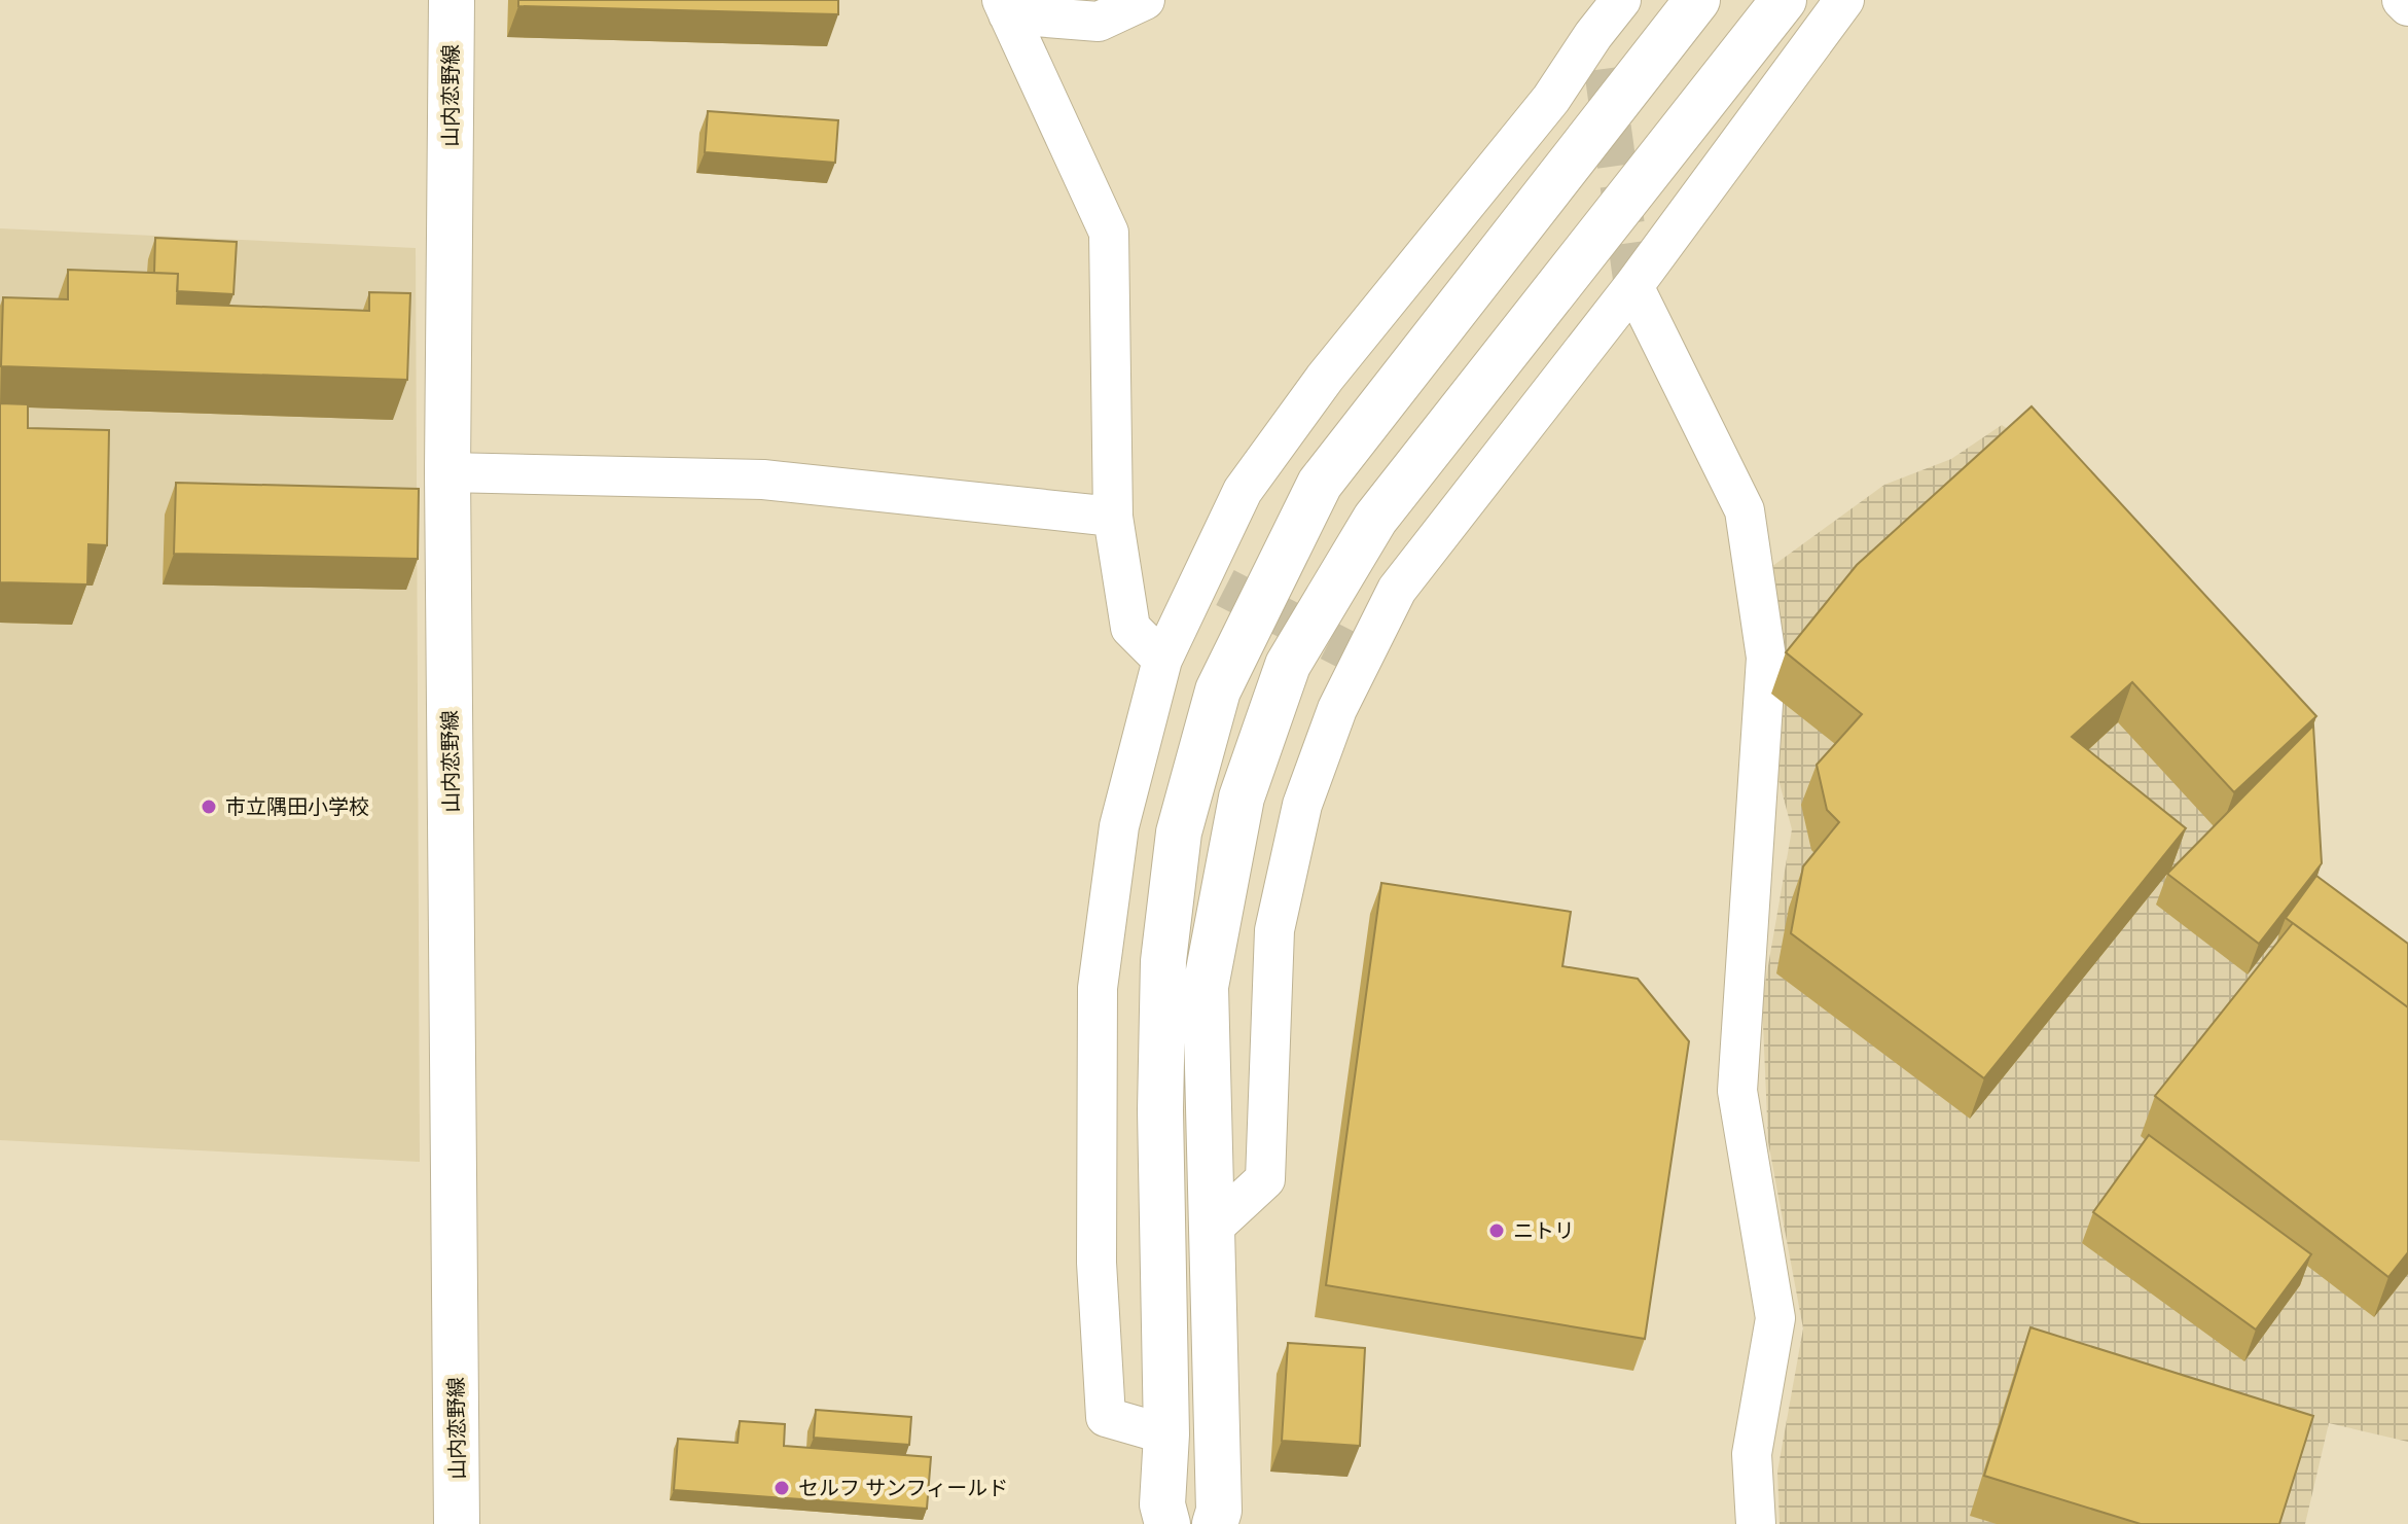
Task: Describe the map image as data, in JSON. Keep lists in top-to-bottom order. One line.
{"streets":{"street":["山内恋野線"]},"places":["市立隅田小学校","ニトリ","セルフ サンフィールド"]}
